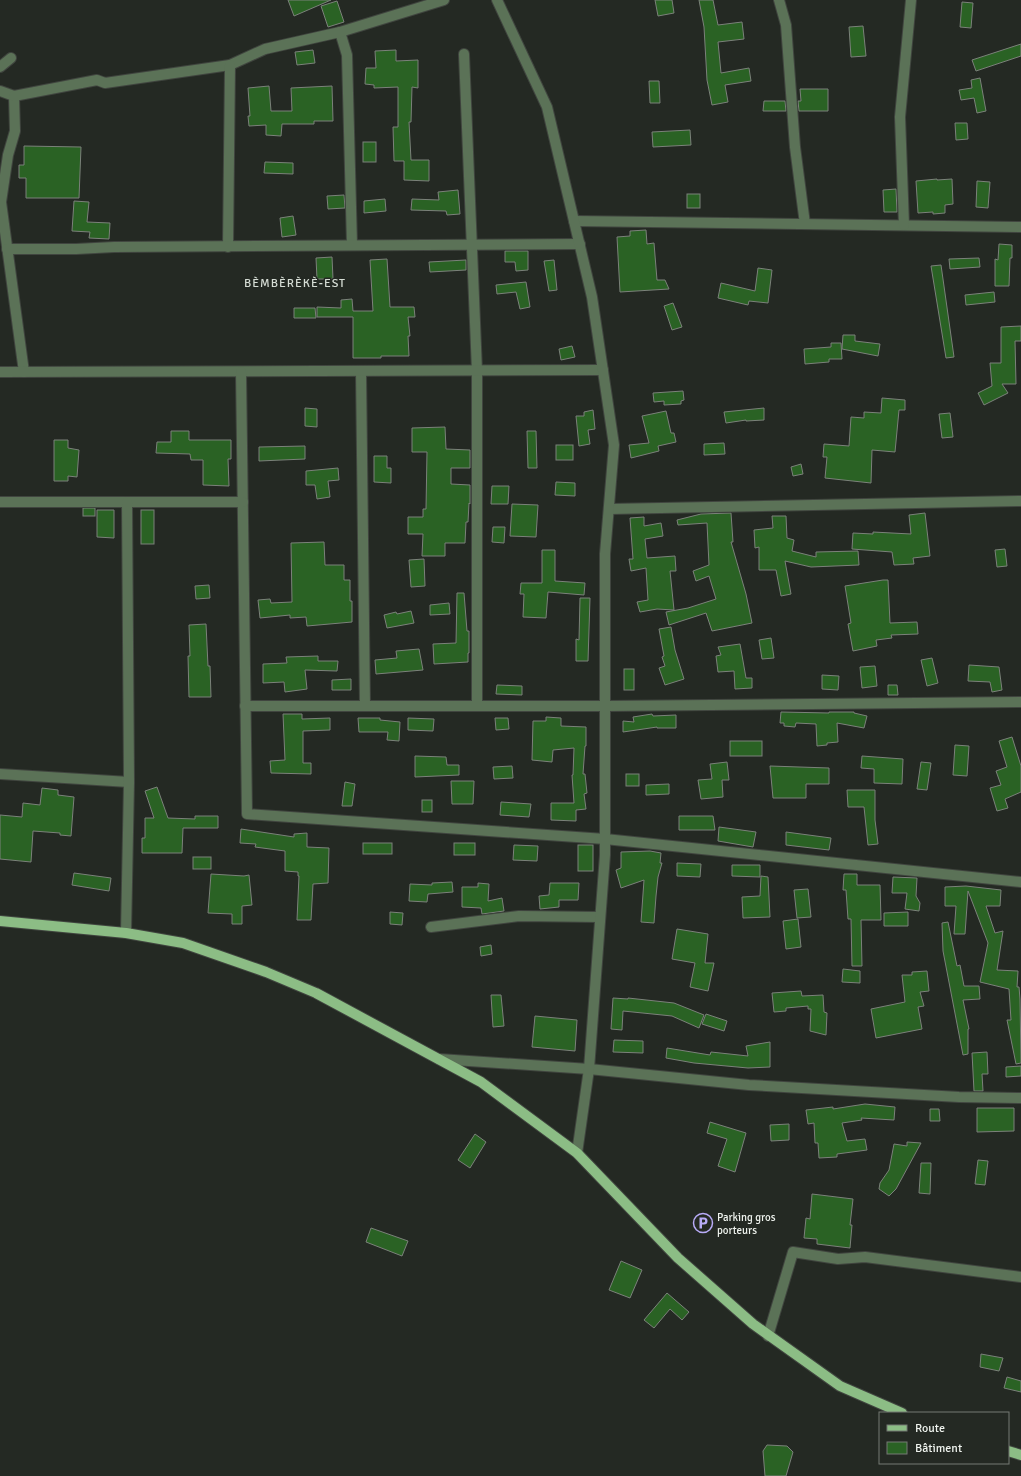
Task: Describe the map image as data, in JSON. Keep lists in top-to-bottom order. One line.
{"districts":["BÈMBÈRÈKÈ-EST"],"places":{"parking":["Parking gros porteurs"]},"legend":["Route","Bâtiment"]}
